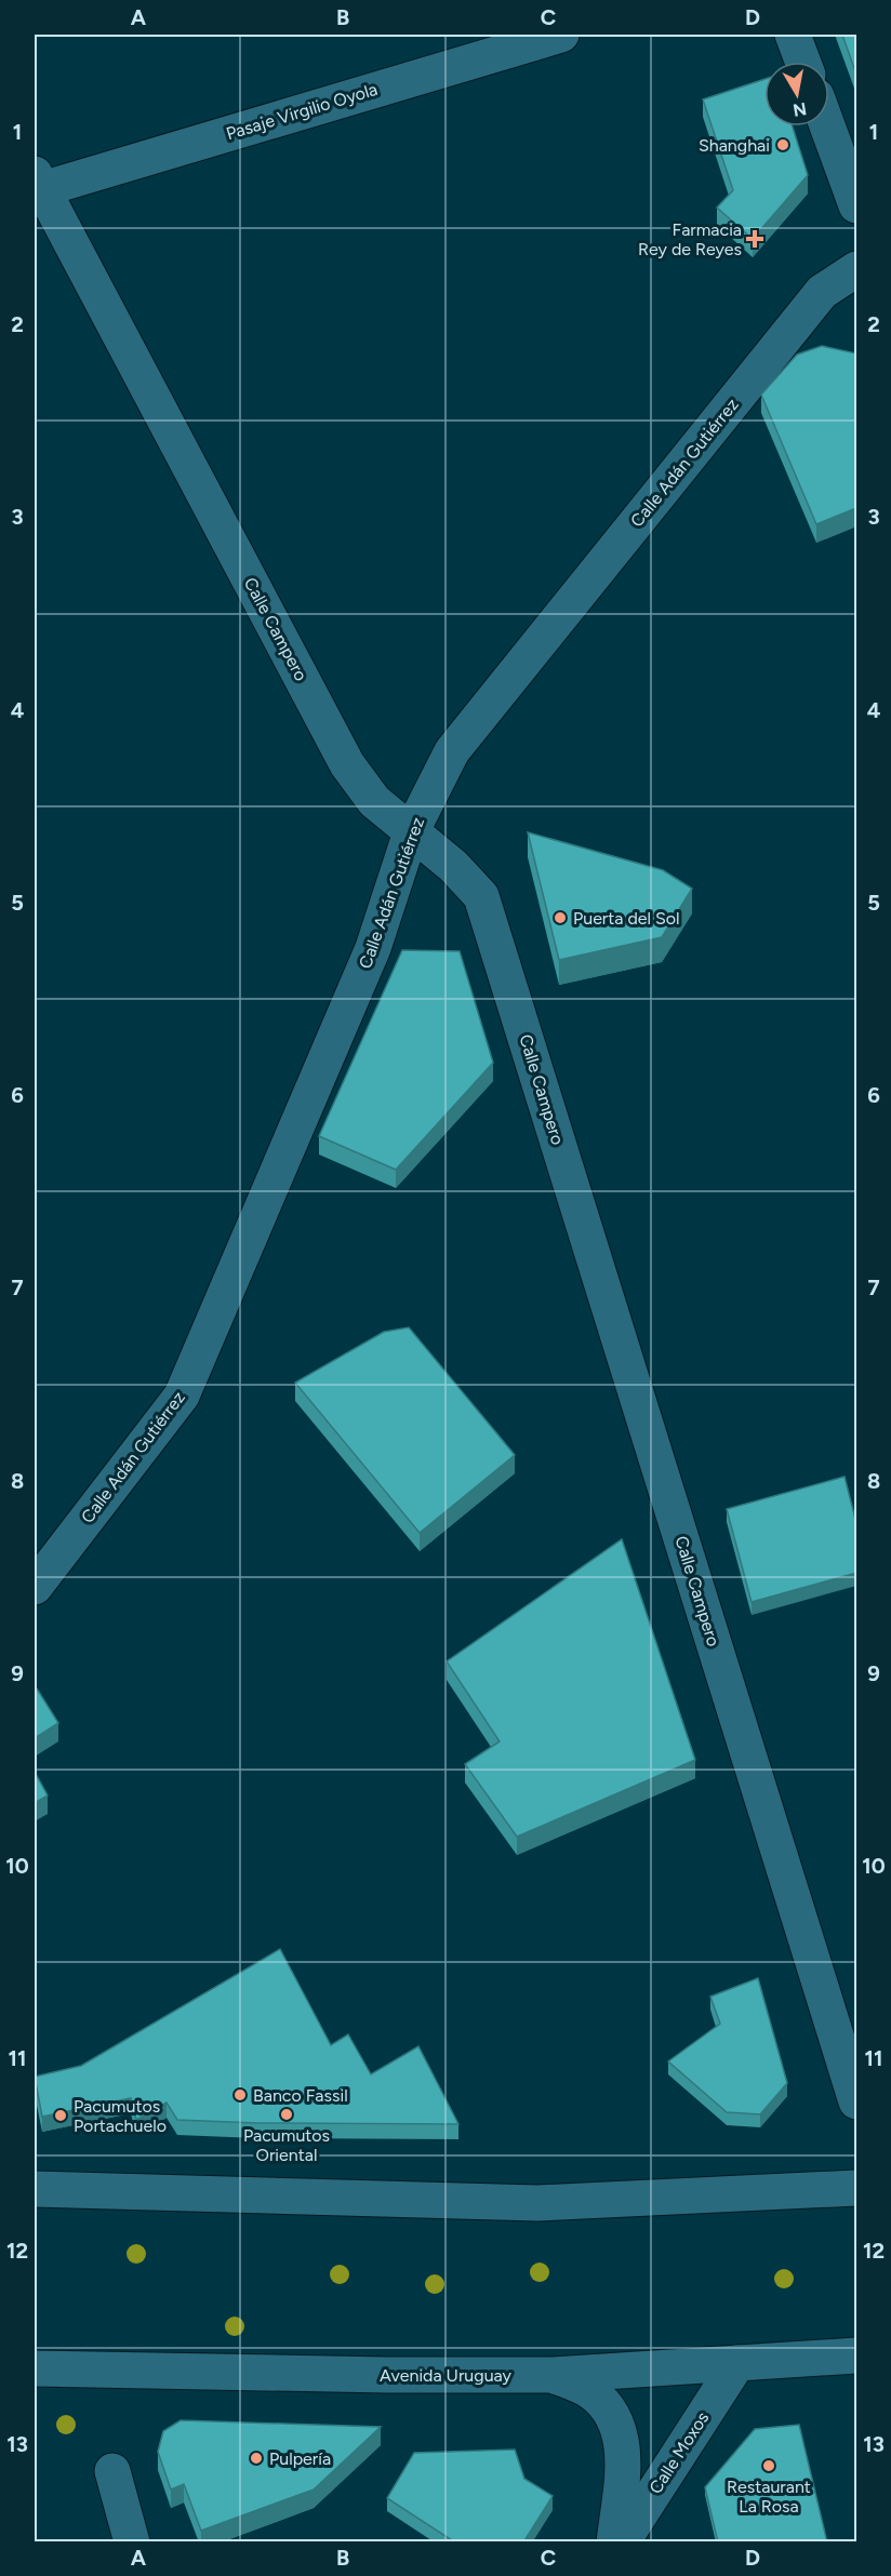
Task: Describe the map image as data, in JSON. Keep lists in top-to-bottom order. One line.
{"streets":{"street":["Pasaje Virgilio Oyola","Calle Adán Gutiérrez","Calle Campero","Avenida Uruguay","Calle Moxos"]},"crossings":[["Pasaje Virgilio Oyola","Calle Campero"],["Calle Adán Gutiérrez","Calle Campero"],["Avenida Uruguay","Calle Moxos"]],"places":{"other":["Shanghai","Puerta del Sol","Banco Fassil","Pacumutos Oriental","Pacumutos Portachuelo","Pulpería","Restaurant La Rosa"],"health":["Farmacia Rey de Reyes"]},"north":"bottom","grid":{"columns":["A","B","C","D"],"rows":["1","2","3","4","5","6","7","8","9","10","11","12","13"]}}
